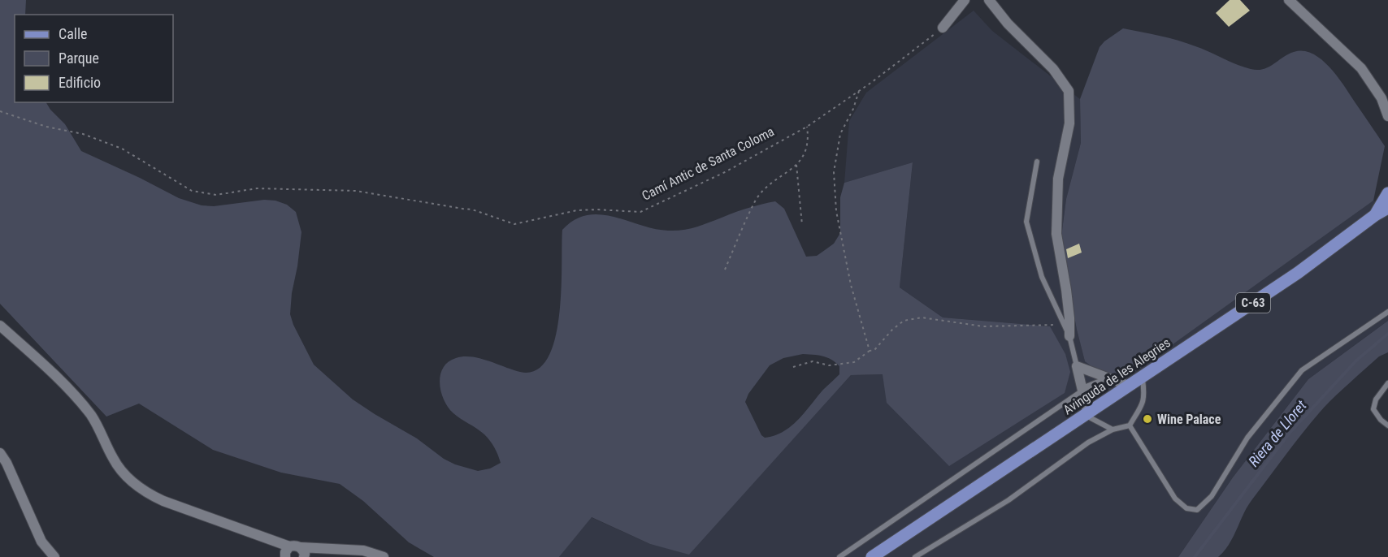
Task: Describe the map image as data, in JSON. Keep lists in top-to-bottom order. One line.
{"streets":{"main road":["C-63","Avinguda de les Alegries"],"path":["Camí Antic de Santa Coloma"]},"crossings":[["C-63","Avinguda de les Alegries"]],"water":["Riera de Lloret"],"places":["Wine Palace"],"legend":["Calle","Parque","Edificio"]}
